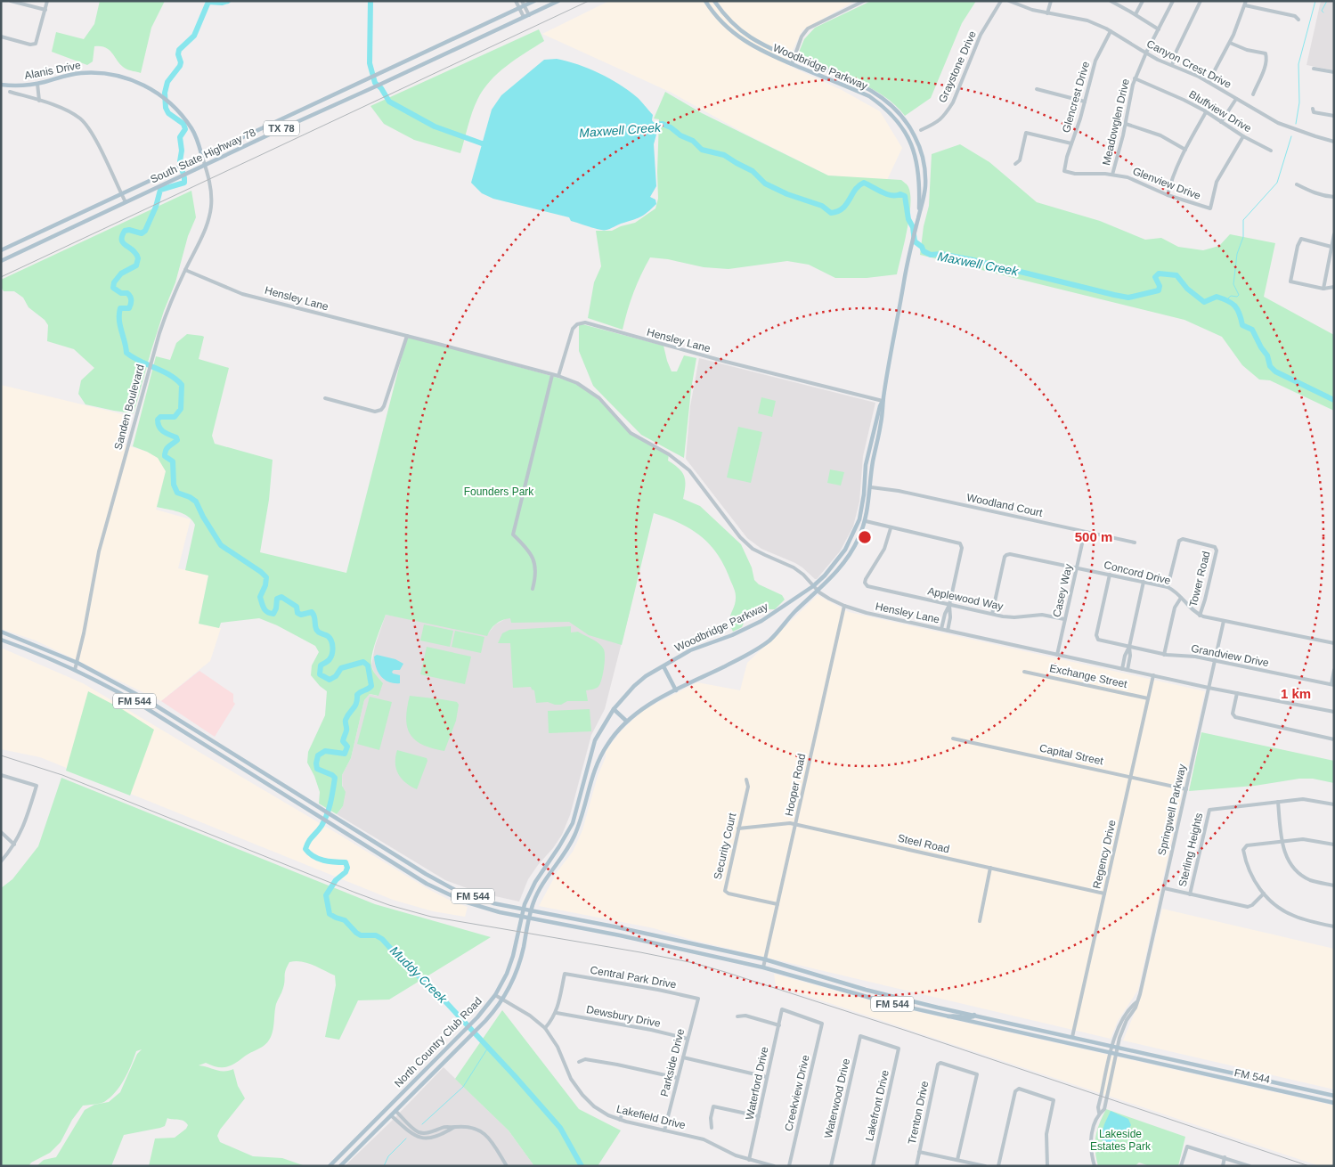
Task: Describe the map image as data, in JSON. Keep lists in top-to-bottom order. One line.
{"streets":{"main road":["Woodbridge Parkway","Alanis Drive","TX 78","South State Highway 78","FM 544","North Country Club Road"],"street":["Canyon Crest Drive","Graystone Drive","Glencrest Drive","Bluffview Drive","Meadowglen Drive","Glenview Drive","Hensley Lane","Sanden Boulevard","Woodland Court","Concord Drive","Tower Road","Casey Way","Applewood Way","Grandview Drive","Exchange Street","Capital Street","Hooper Road","Springwell Parkway","Steel Road","Security Court","Sterling Heights","Regency Drive","Central Park Drive","Dewsbury Drive","Parkside Drive","Waterford Drive","Creekview Drive","Waterwood Drive","Lakefront Drive","Trenton Drive","Lakefield Drive"]},"crossings":[["Canyon Crest Drive","Glencrest Drive"],["Canyon Crest Drive","Meadowglen Drive"],["Woodbridge Parkway","Hensley Lane"],["Woodbridge Parkway","Woodland Court"],["Woodbridge Parkway","FM 544"],["Woodbridge Parkway","North Country Club Road"],["Alanis Drive","South State Highway 78"],["Alanis Drive","Sanden Boulevard"],["Glencrest Drive","Glenview Drive"],["Bluffview Drive","Meadowglen Drive"],["Bluffview Drive","Glenview Drive"],["Meadowglen Drive","Glenview Drive"],["TX 78","South State Highway 78"],["South State Highway 78","Sanden Boulevard"],["Hensley Lane","Sanden Boulevard"],["Hensley Lane","Casey Way"],["Hensley Lane","Hooper Road"],["Hensley Lane","Springwell Parkway"],["Hensley Lane","Regency Drive"],["Sanden Boulevard","FM 544"],["Woodland Court","Casey Way"],["Concord Drive","Tower Road"],["Concord Drive","Casey Way"],["Concord Drive","Applewood Way"],["Concord Drive","Grandview Drive"],["Concord Drive","Springwell Parkway"],["Casey Way","Applewood Way"],["Grandview Drive","Springwell Parkway"],["Exchange Street","Regency Drive"],["FM 544","Hooper Road"],["FM 544","Springwell Parkway"],["FM 544","Regency Drive"],["FM 544","North Country Club Road"],["Capital Street","Springwell Parkway"],["Capital Street","Regency Drive"],["Hooper Road","Steel Road"],["Hooper Road","Security Court"],["Steel Road","Security Court"],["Steel Road","Regency Drive"],["Central Park Drive","Dewsbury Drive"],["Central Park Drive","Parkside Drive"],["Dewsbury Drive","Parkside Drive"],["North Country Club Road","Lakefield Drive"],["Parkside Drive","Lakefield Drive"],["Waterford Drive","Creekview Drive"],["Waterford Drive","Lakefield Drive"],["Waterwood Drive","Lakefront Drive"]],"water":["Maxwell Creek","Muddy Creek"],"parks":["Founders Park","Lakeside Estates Park"],"rings":["500 m","1 km"]}
